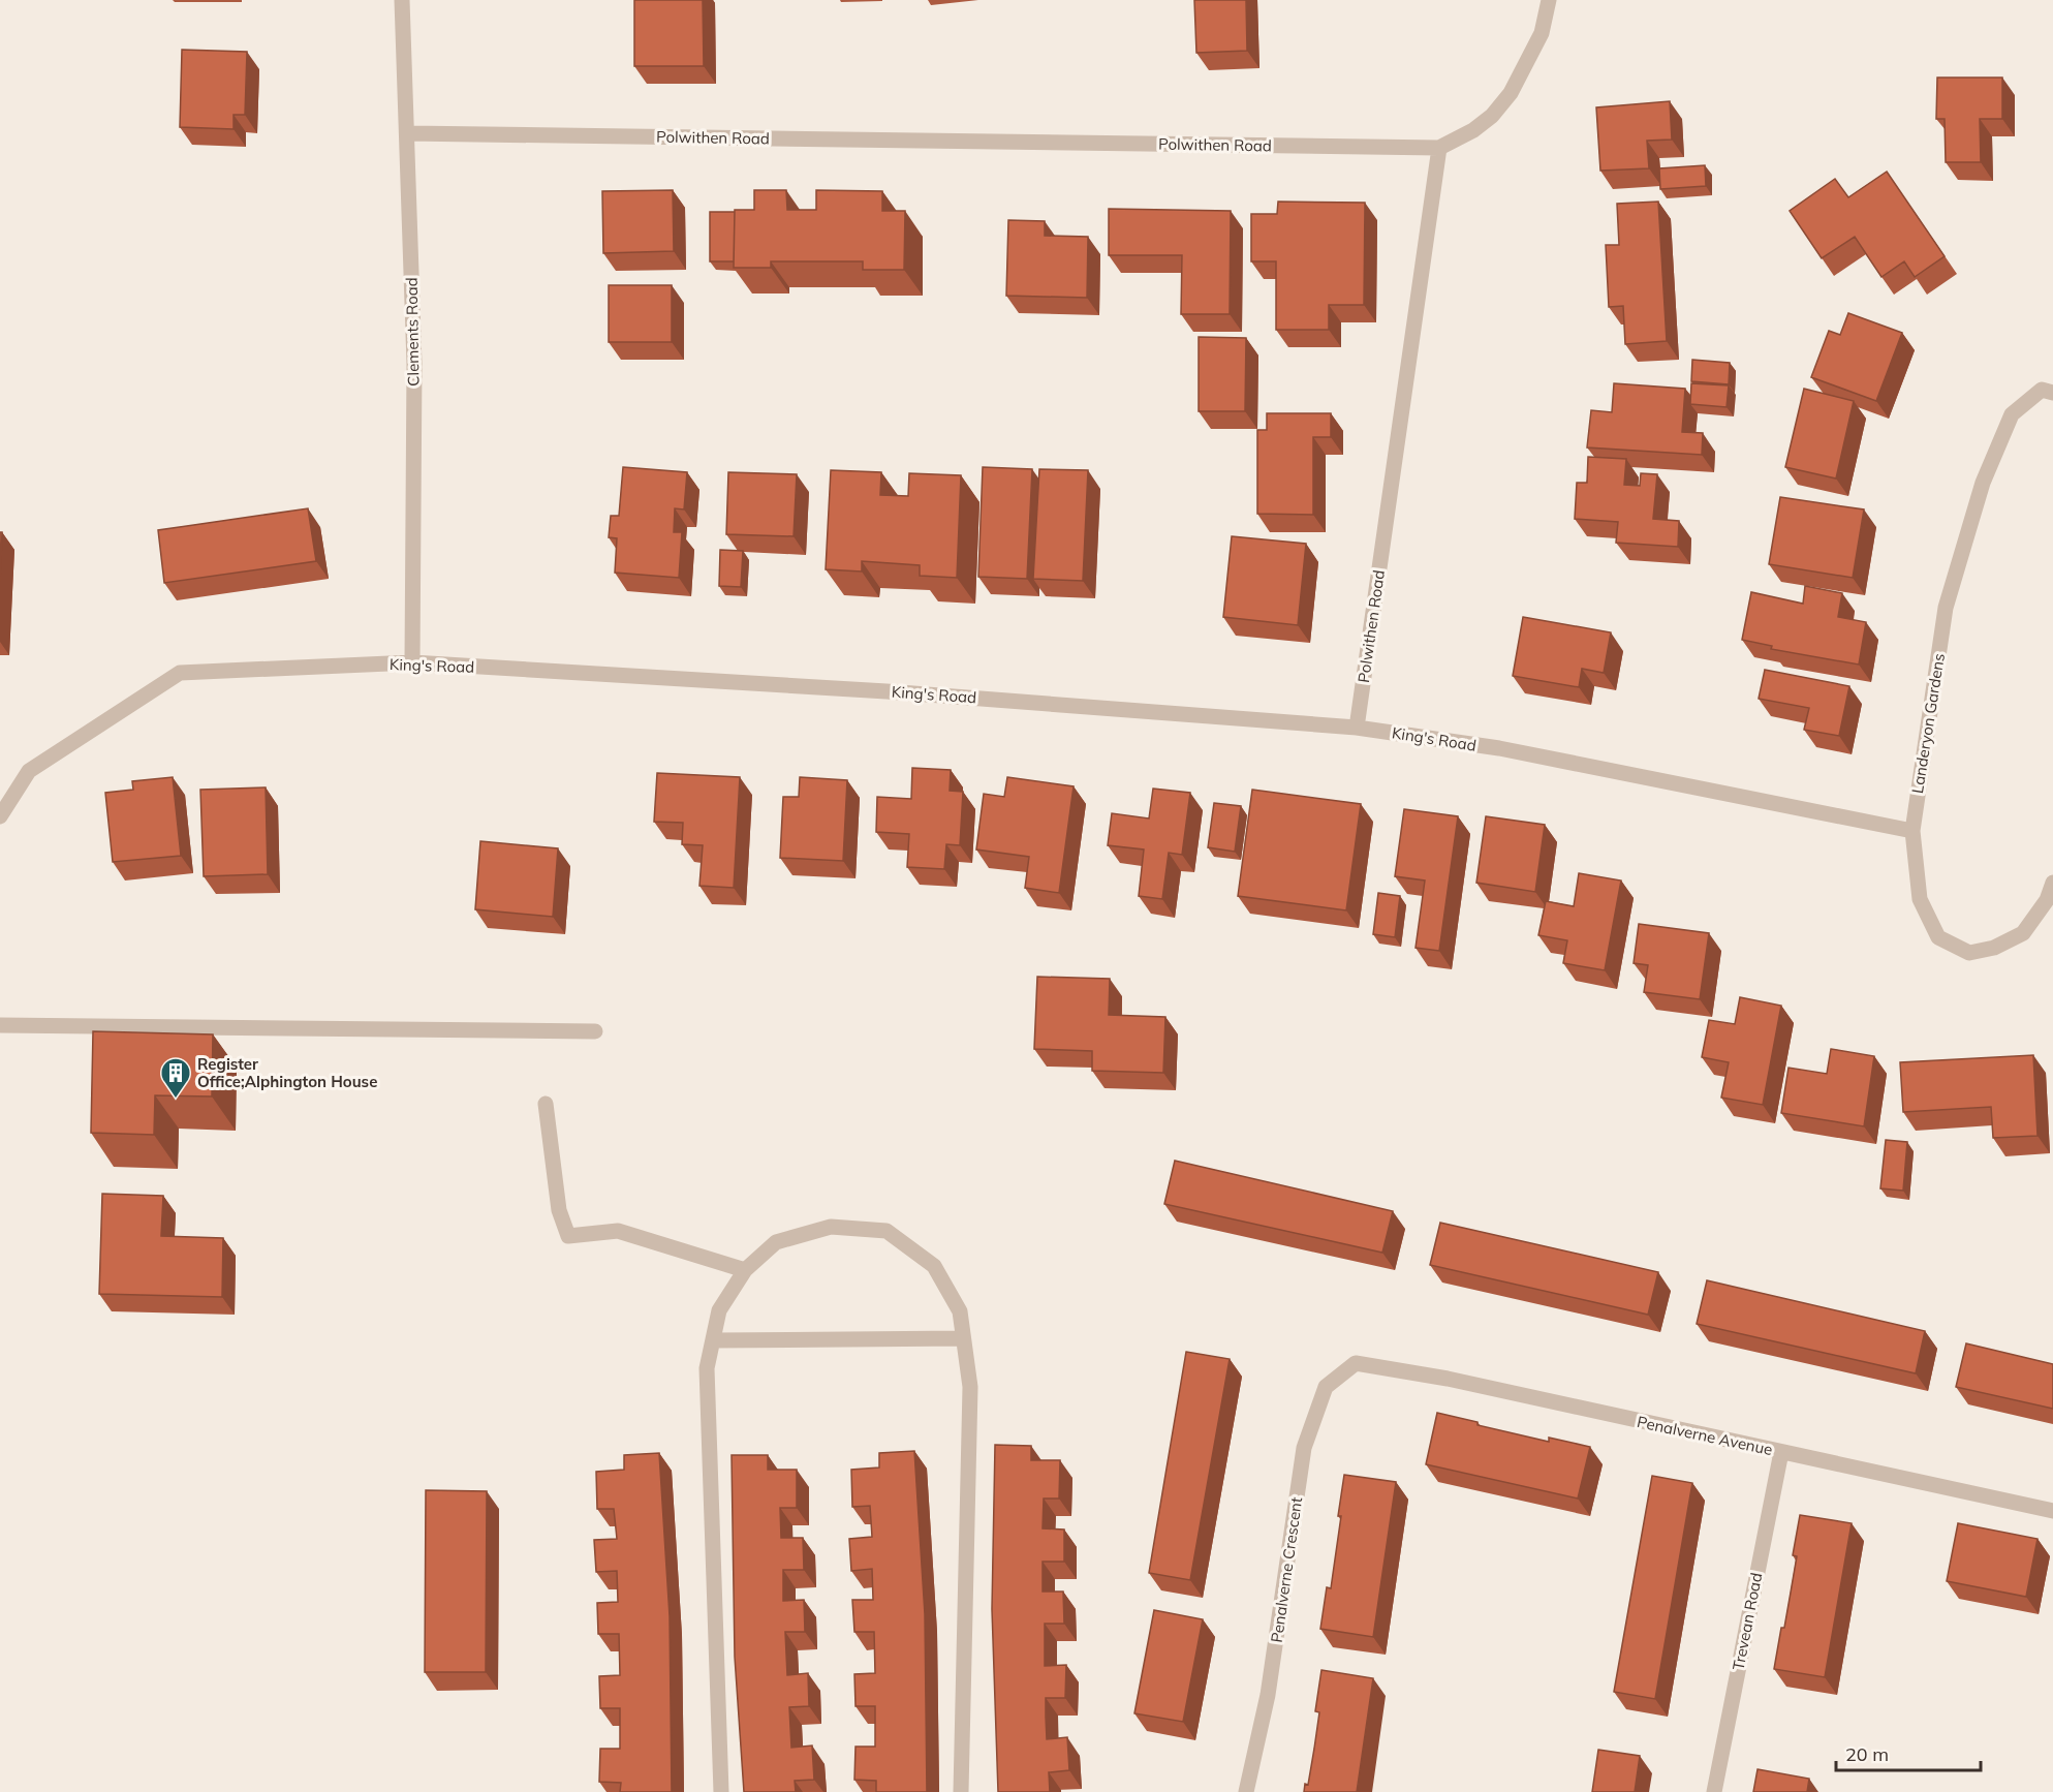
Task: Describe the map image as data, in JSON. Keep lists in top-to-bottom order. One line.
{"streets":{"street":["Polwithen Road","Clements Road","King's Road","Landeryon Gardens","Penalverne Avenue","Penalverne Crescent","Trevean Road"]},"crossings":[["Polwithen Road","Clements Road"],["Polwithen Road","King's Road"],["Clements Road","King's Road"],["King's Road","Landeryon Gardens"],["Penalverne Avenue","Penalverne Crescent"],["Penalverne Avenue","Trevean Road"]],"places":{"building":["Register Office;Alphington House"]},"scale_bar":"20 m"}
